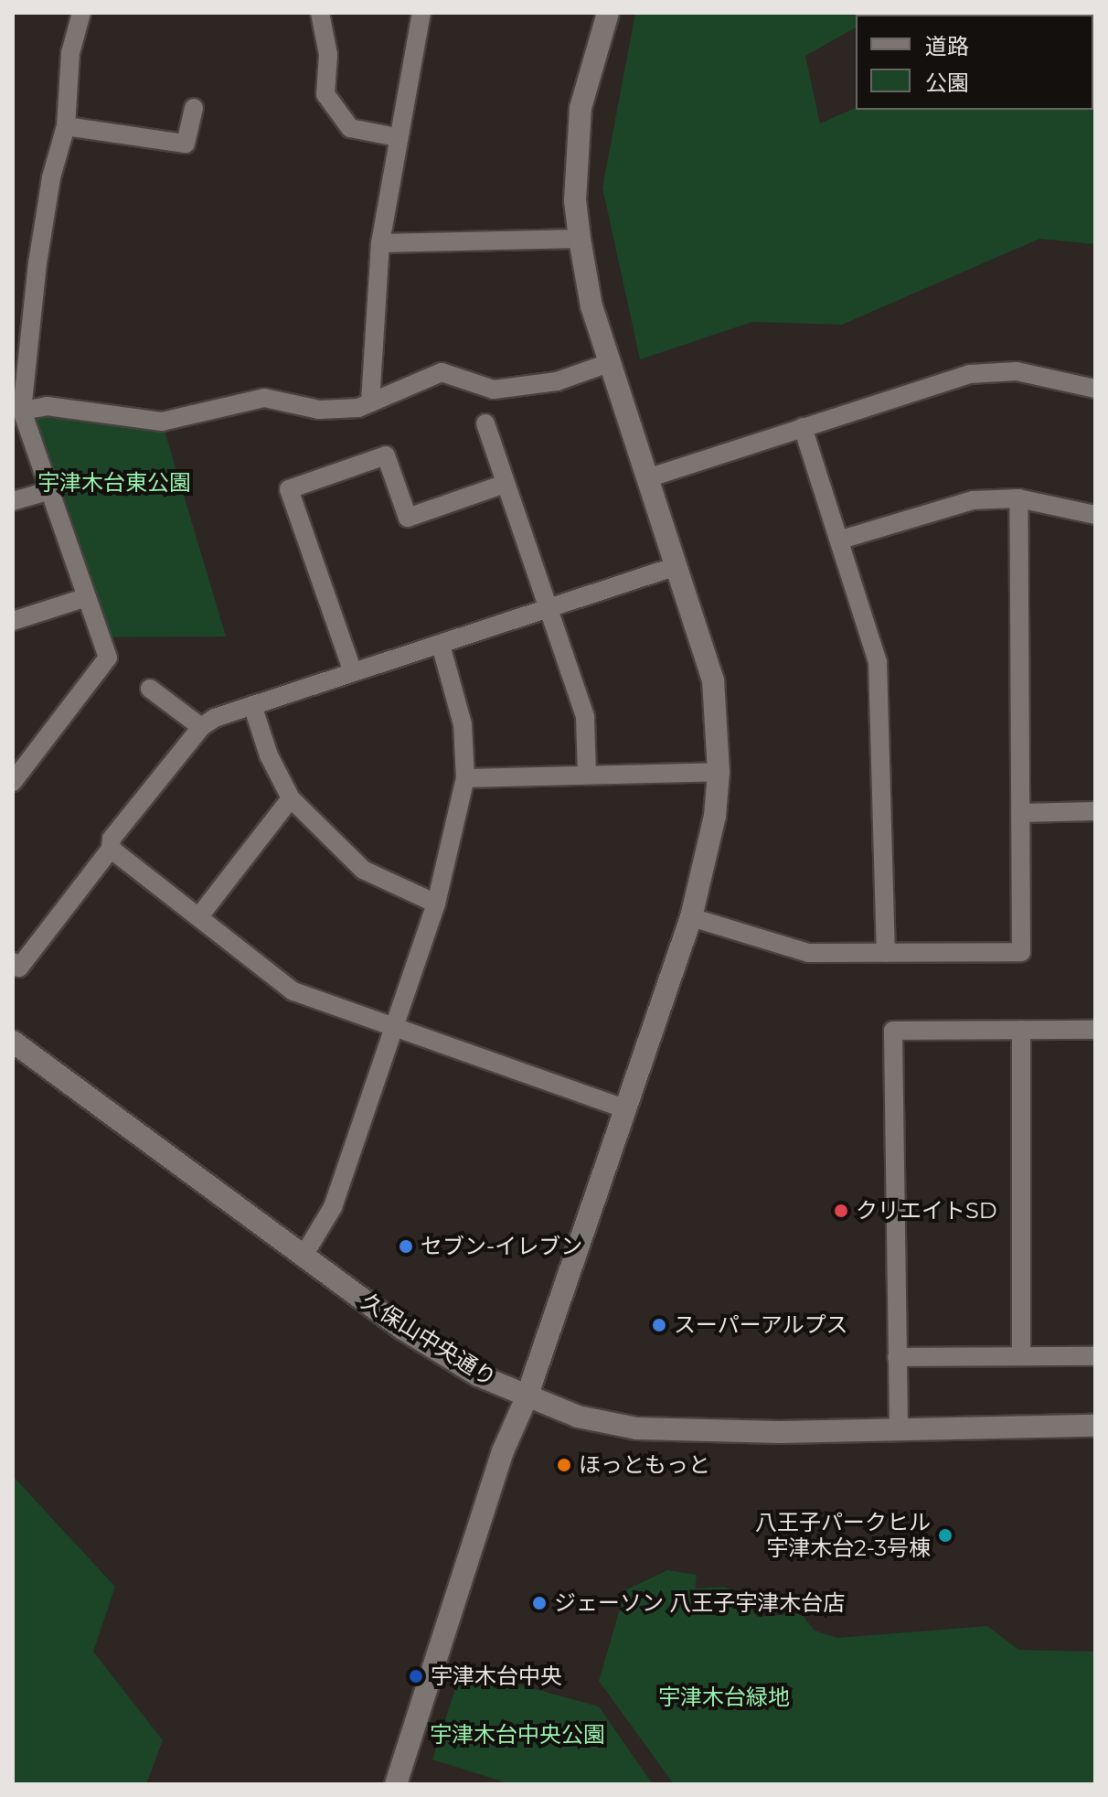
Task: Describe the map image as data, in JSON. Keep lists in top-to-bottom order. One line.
{"streets":{"street":["久保山中央通り"]},"parks":["宇津木台東公園","宇津木台緑地","宇津木台中央公園"],"places":["クリエイトSD","セブン-イレブン","スーパーアルプス","ほっともっと","八王子パークヒル 宇津木台2-3号棟","ジェーソン 八王子宇津木台店","宇津木台中央"],"legend":["道路","公園"]}
